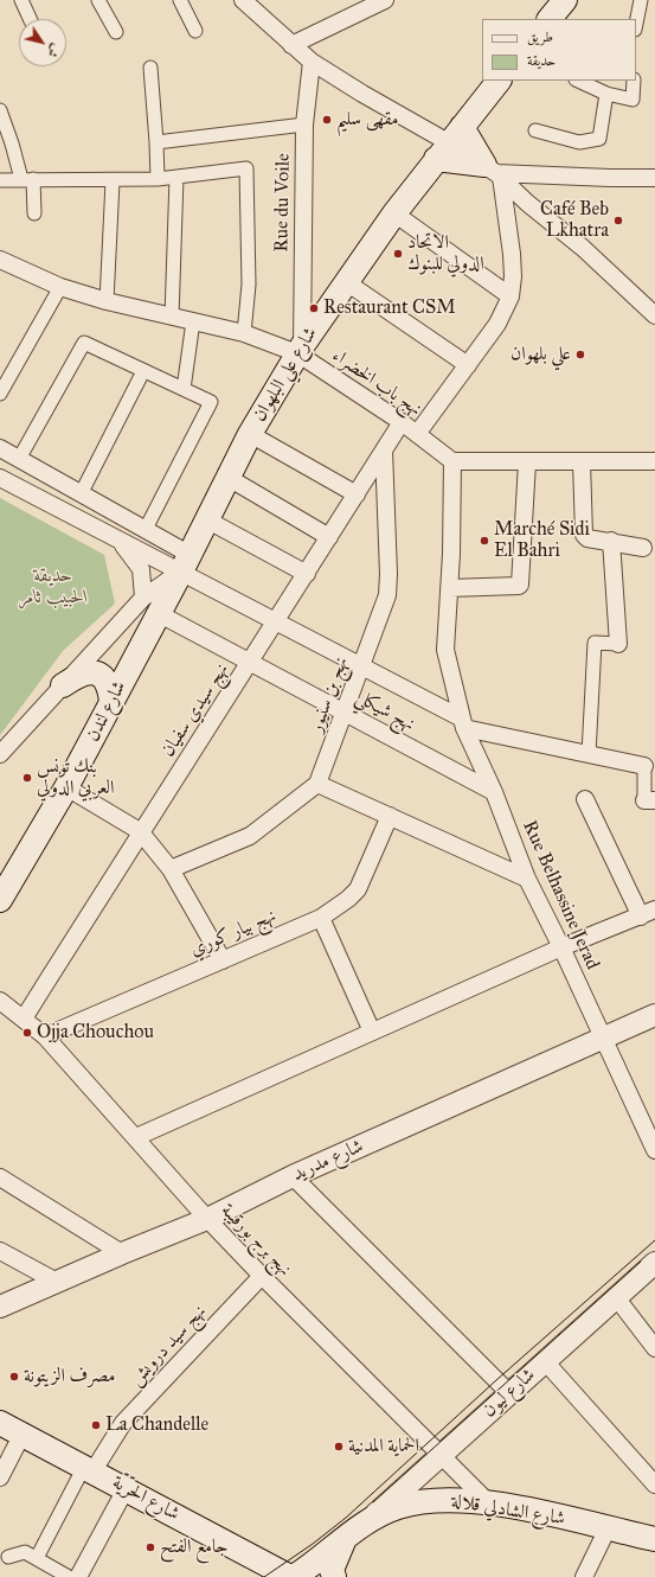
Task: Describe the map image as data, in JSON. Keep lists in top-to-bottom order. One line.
{"streets":{"main road":["شارع علي البلهوان","شارع لندن","شارع الحرّيّة","شارع الشادلي قلالة"],"street":["Rue du Voile","نهج باب الخضراء","نهج بن سنيور","نهج سيدي سفيان","نهج شيكلي","Rue Belhassine Jerad","نهج بيار كوري","شارع مدريد","نهج برج بورقيبة","نهج سيد درويش","شارع ليون"]},"crossings":[["Rue du Voile","شارع علي البلهوان"],["Rue du Voile","نهج باب الخضراء"],["شارع علي البلهوان","نهج باب الخضراء"],["شارع علي البلهوان","شارع لندن"],["نهج باب الخضراء","نهج سيدي سفيان"],["نهج باب الخضراء","Rue Belhassine Jerad"],["نهج بن سنيور","نهج سيدي سفيان"],["نهج بن سنيور","نهج شيكلي"],["نهج سيدي سفيان","نهج شيكلي"],["نهج سيدي سفيان","نهج برج بورقيبة"],["شارع لندن","نهج شيكلي"],["نهج شيكلي","Rue Belhassine Jerad"],["Rue Belhassine Jerad","شارع مدريد"],["نهج بيار كوري","نهج برج بورقيبة"],["شارع مدريد","نهج برج بورقيبة"],["نهج برج بورقيبة","نهج سيد درويش"],["نهج برج بورقيبة","شارع ليون"],["نهج برج بورقيبة","شارع الشادلي قلالة"],["نهج سيد درويش","شارع الحرّيّة"],["شارع ليون","شارع الشادلي قلالة"],["شارع الحرّيّة","شارع الشادلي قلالة"]],"parks":["حديقة الحبيب ثامر"],"places":["مقهى سليم","Café Beb Lkhatra","الاتحاد الدولي للبنوك","Restaurant CSM","علي بلهوان","Marché Sidi El Bahri","بنك تونس العربي الدولي","Ojja Chouchou","مصرف الزيتونة","La Chandelle","الحماية المدنية","جامع الفتح"],"legend":["طريق","حديقة"],"north":"bottom right"}
